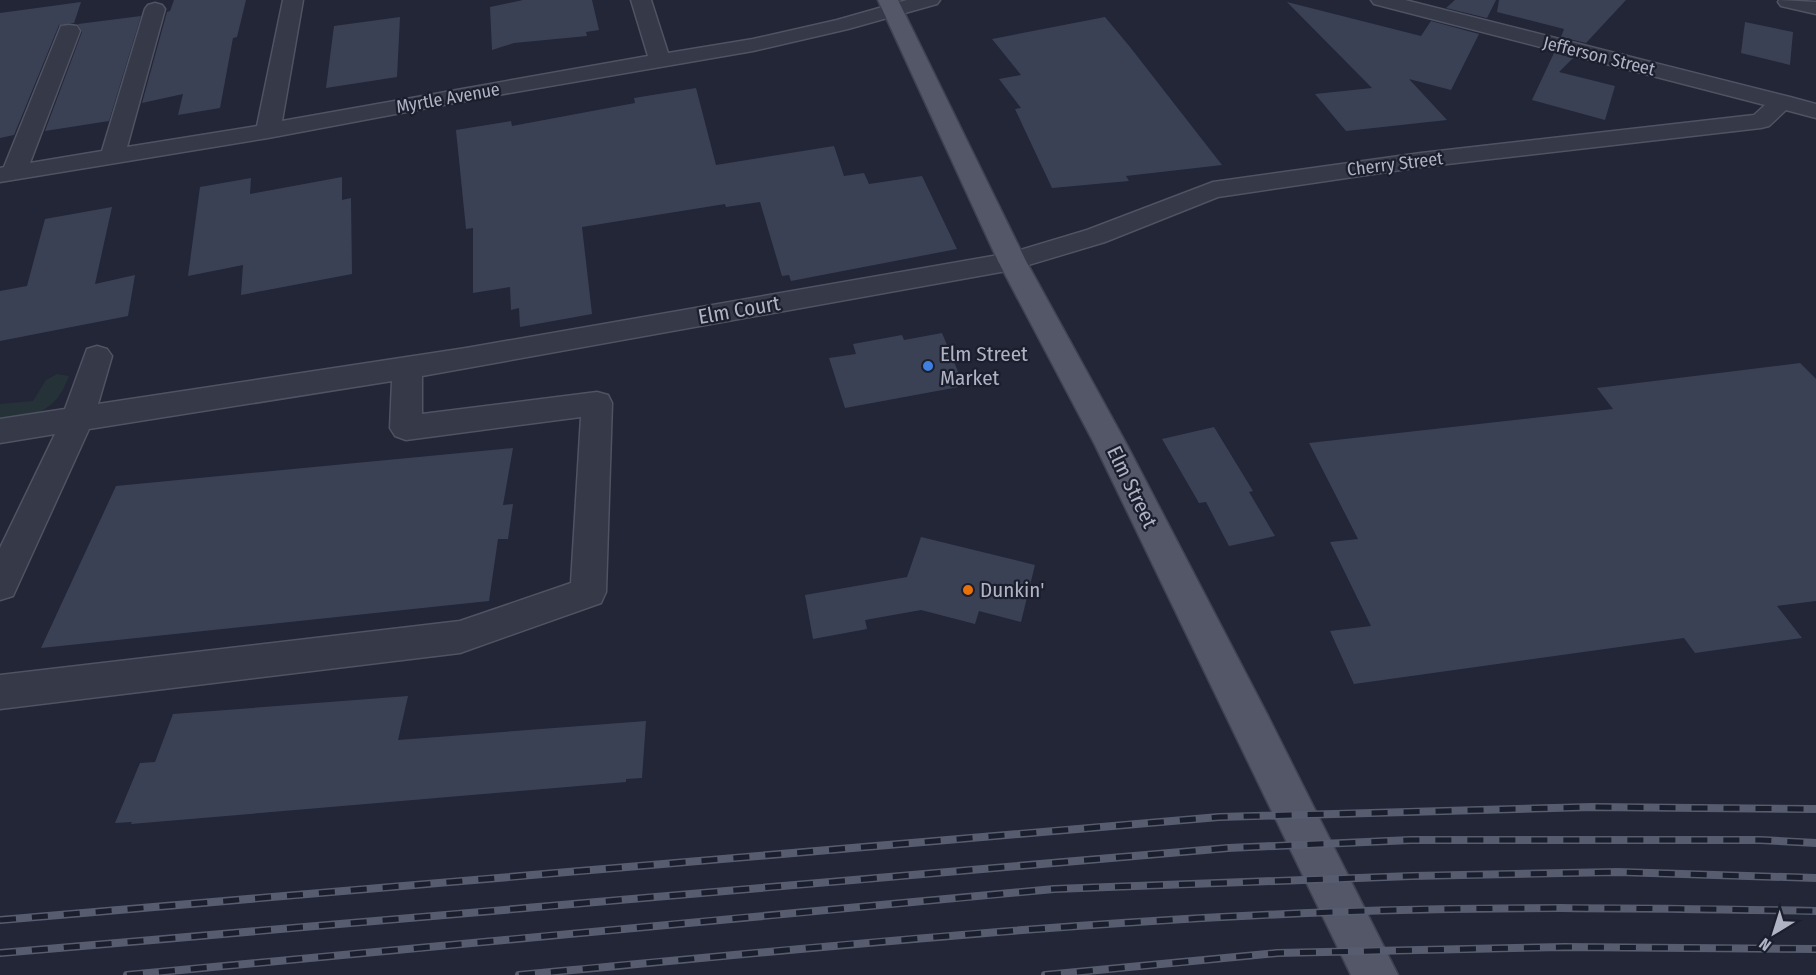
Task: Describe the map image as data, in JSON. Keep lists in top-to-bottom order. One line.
{"streets":{"main road":["Elm Street"],"street":["Jefferson Street","Myrtle Avenue","Cherry Street","Elm Court"]},"crossings":[["Jefferson Street","Cherry Street"],["Myrtle Avenue","Elm Street"],["Cherry Street","Elm Court"],["Cherry Street","Elm Street"],["Elm Court","Elm Street"]],"places":["Elm Street Market","Dunkin'"],"north":"bottom left"}
